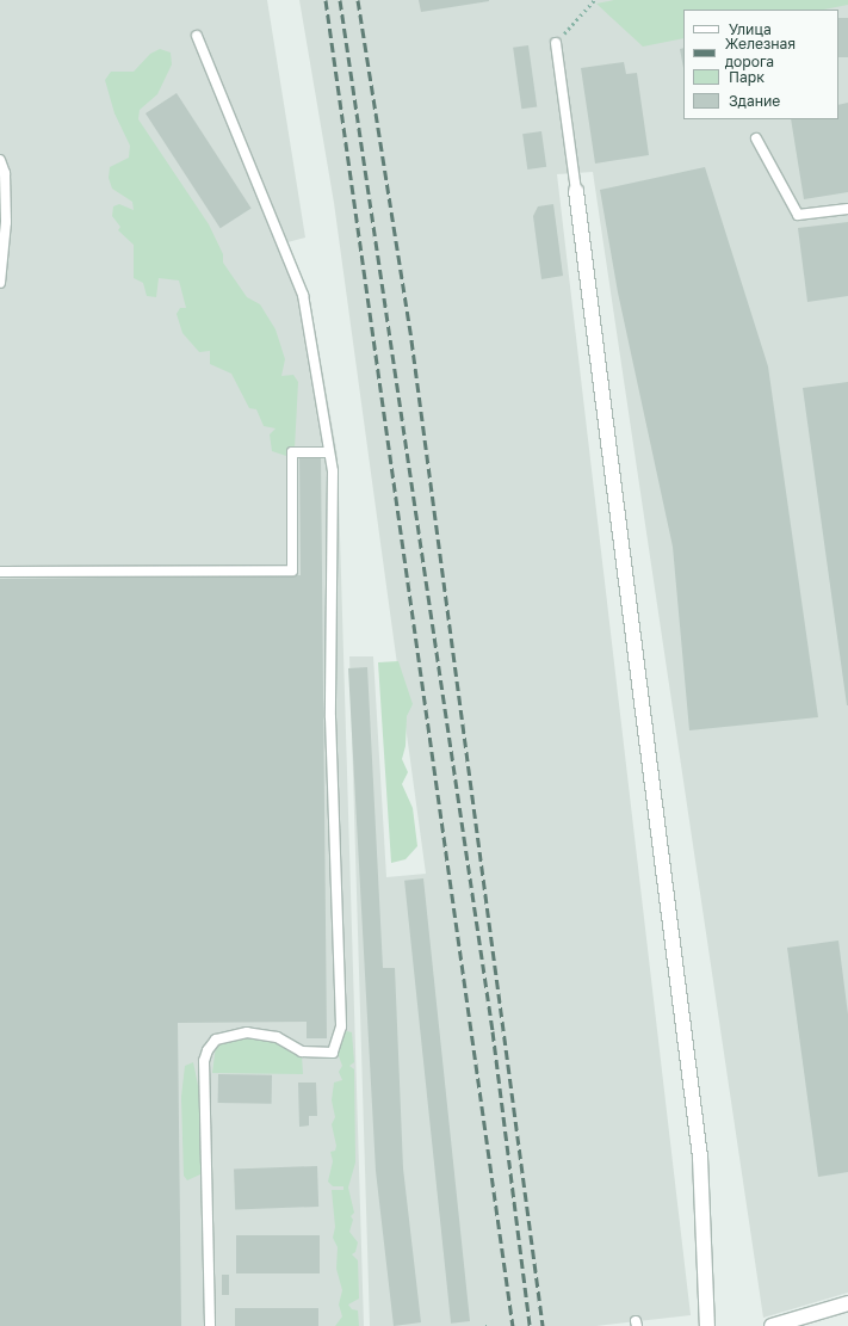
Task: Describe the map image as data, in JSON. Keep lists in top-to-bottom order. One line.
{"legend":["Улица","Железная дорога","Парк","Здание"]}
